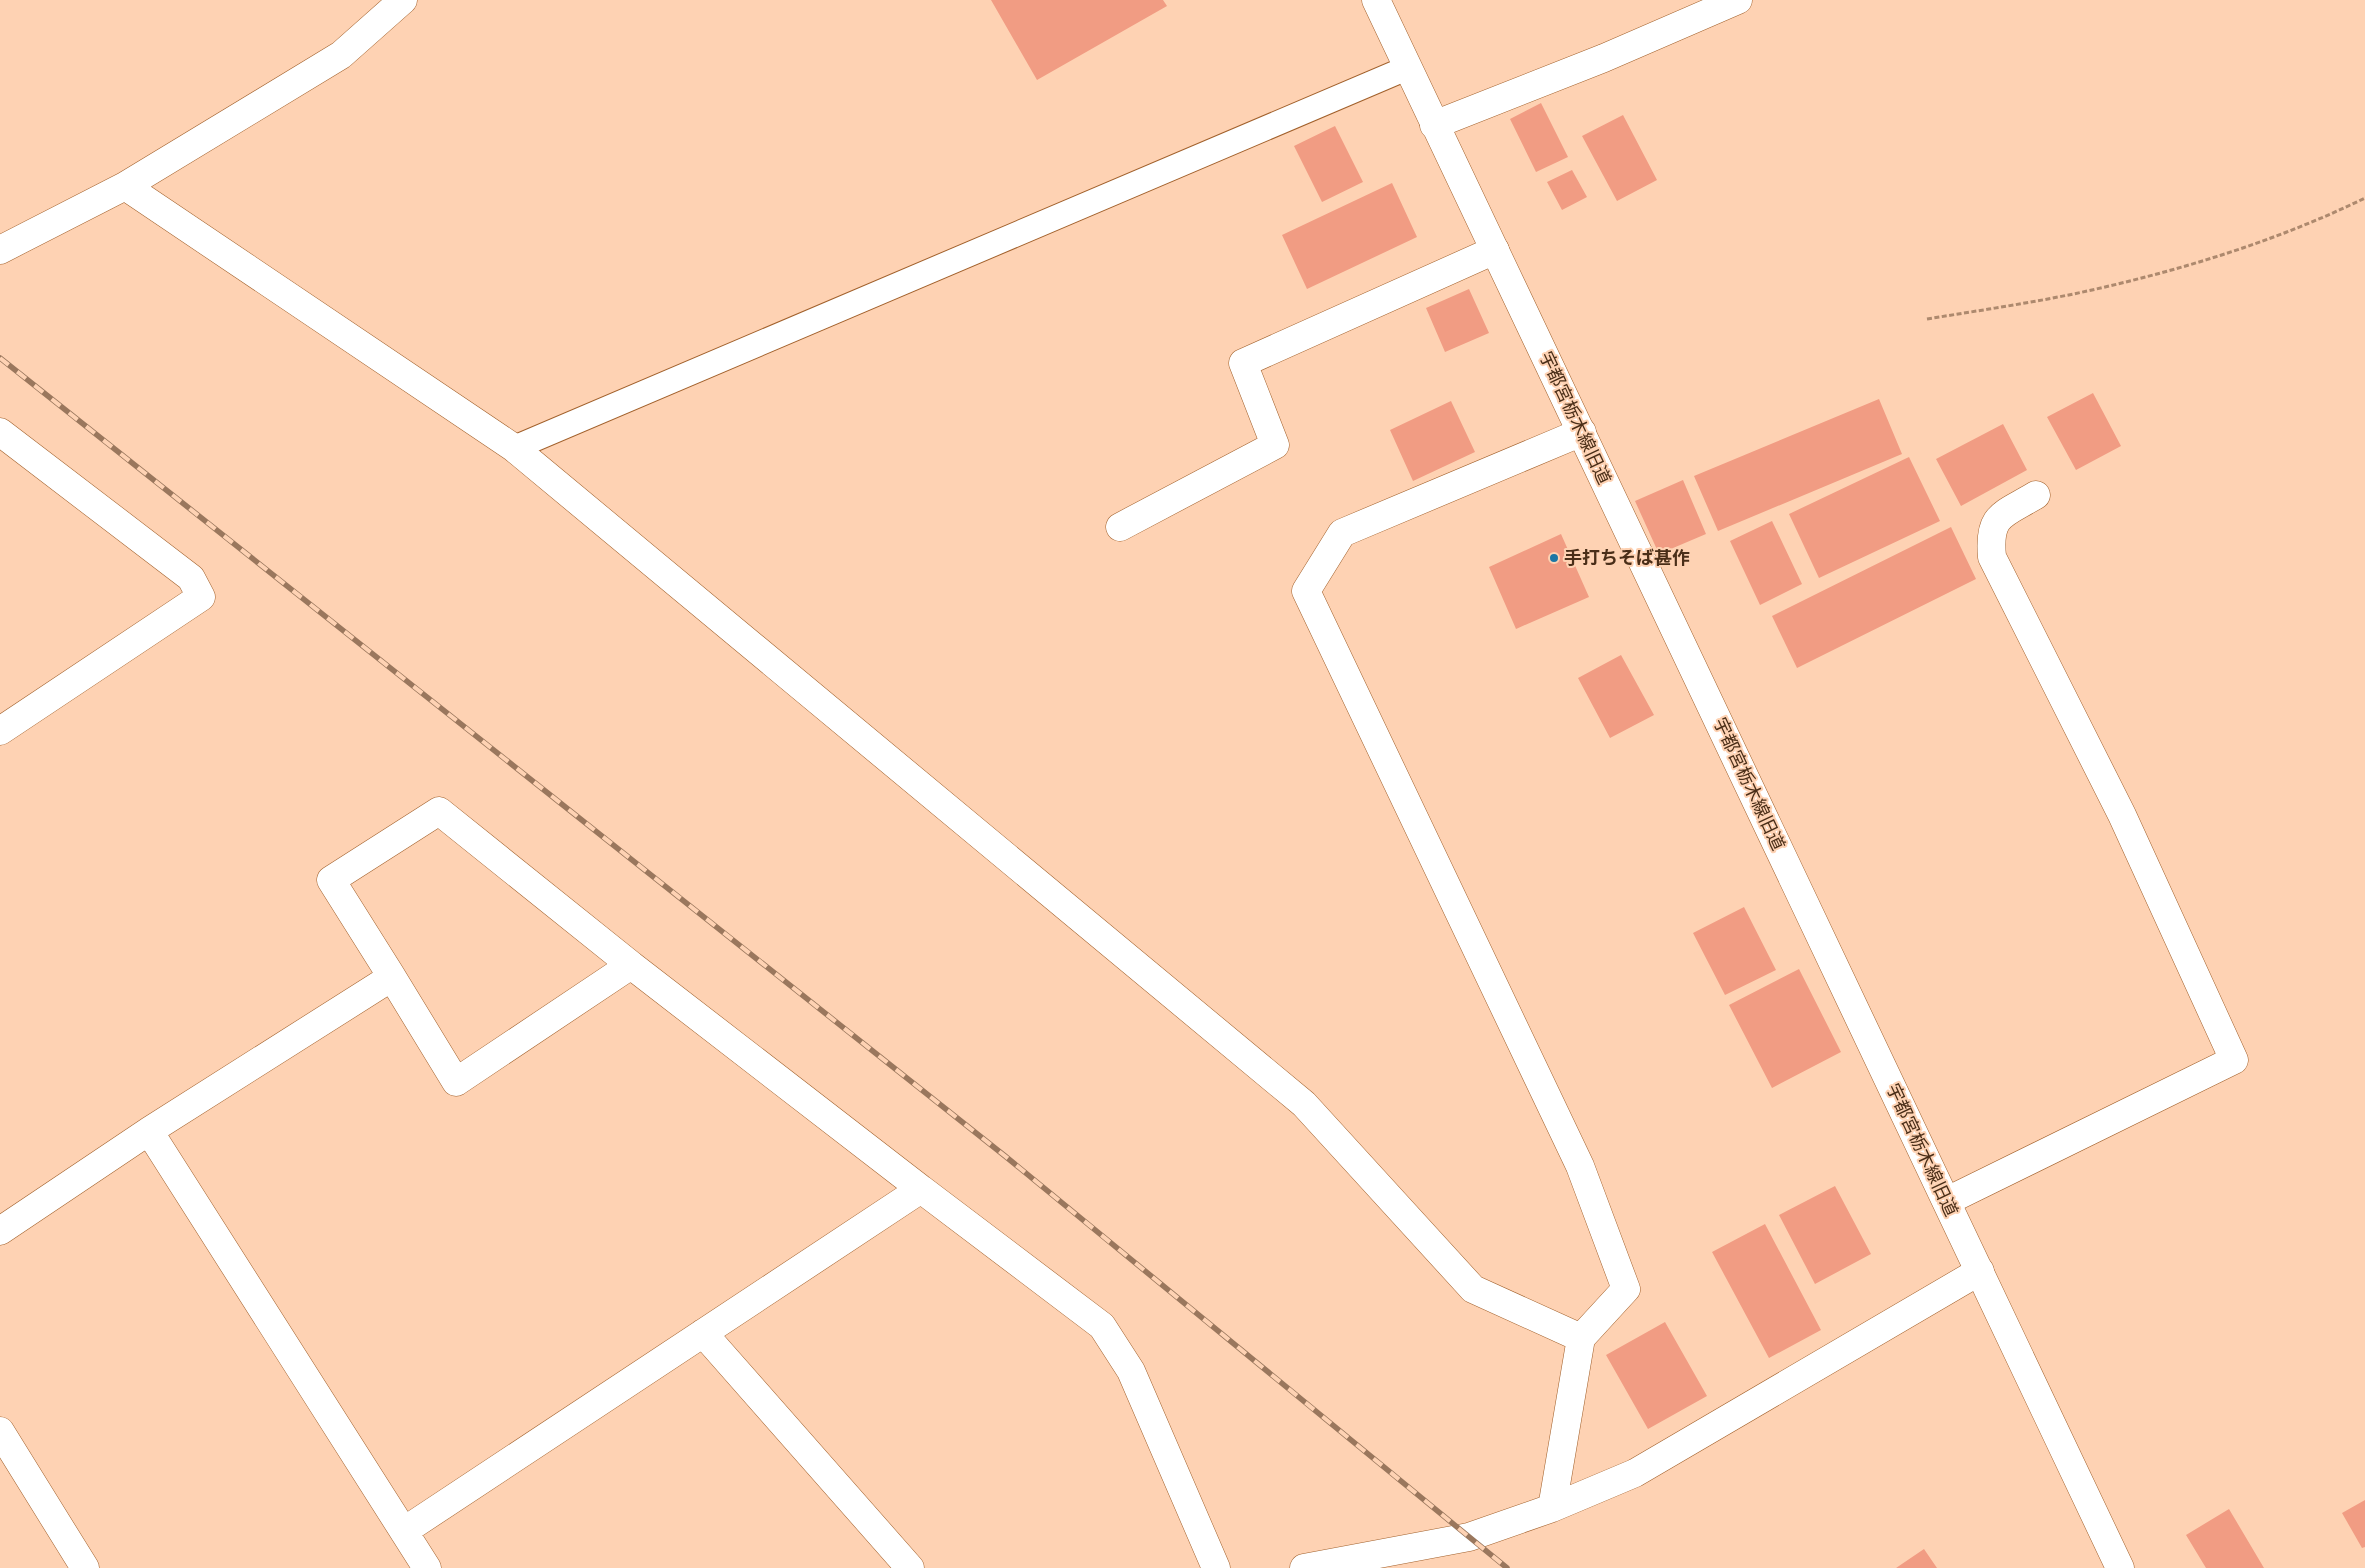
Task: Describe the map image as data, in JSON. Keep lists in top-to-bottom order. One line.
{"streets":{"street":["宇都宮栃木線旧道"]},"places":["手打ちそば甚作"]}
